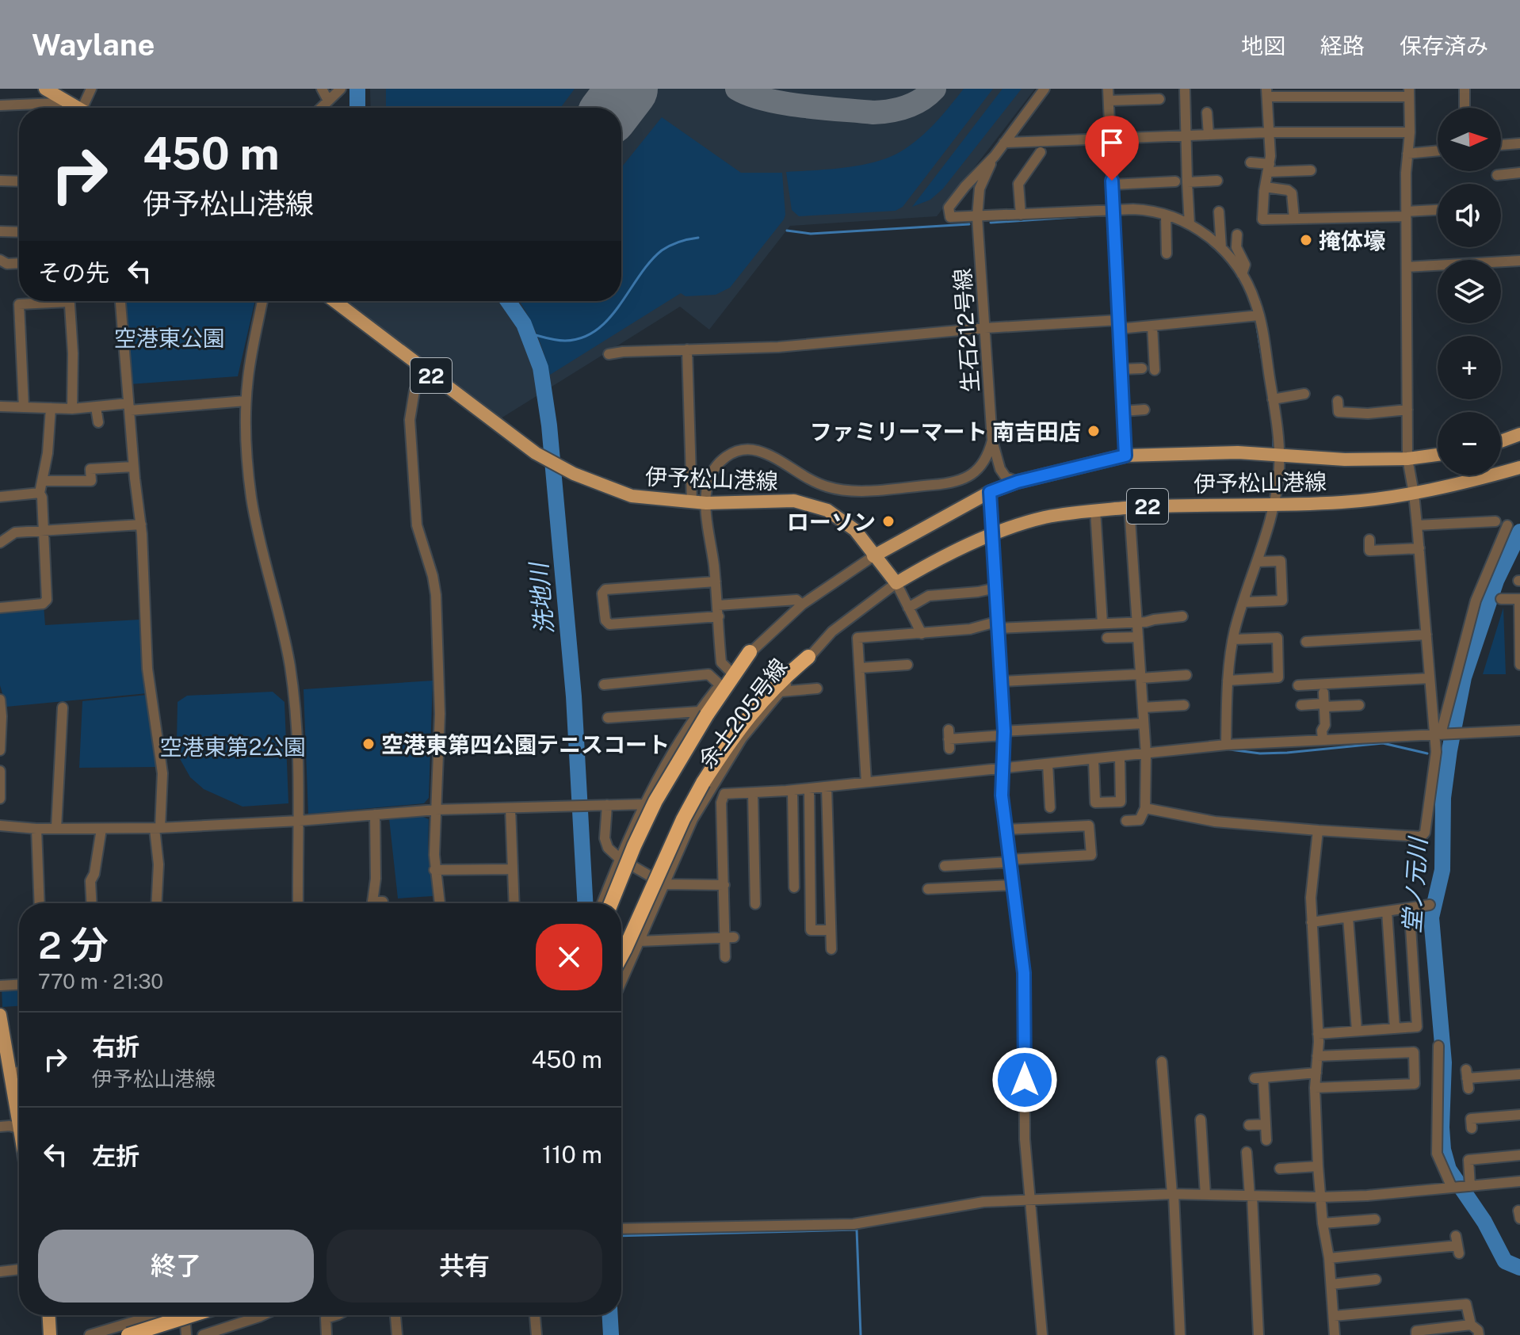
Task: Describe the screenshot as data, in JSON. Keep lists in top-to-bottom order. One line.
{"streets":{"main road":["22","伊予松山港線"],"street":["生石212号線","余土205号線"]},"crossings":[["生石212号線","伊予松山港線"],["伊予松山港線","余土205号線"]],"water":["洗地川","堂ノ元川"],"parks":["空港東公園","空港東第2公園"],"places":["掩体壕","ファミリーマート 南吉田店","ローソン","空港東第四公園テニスコート"],"north":"right","page":{"header":"Waylane","nav":["地図","経路","保存済み"],"map_buttons":["+","−"],"turn":["450 m","伊予松山港線"],"then":"その先","heading":["2 分","770 m · 21:30"],"list":[{"name":"右折","note":"伊予松山港線","value":"450 m"},{"name":"左折","value":"110 m"}],"buttons":["終了","共有"]}}
